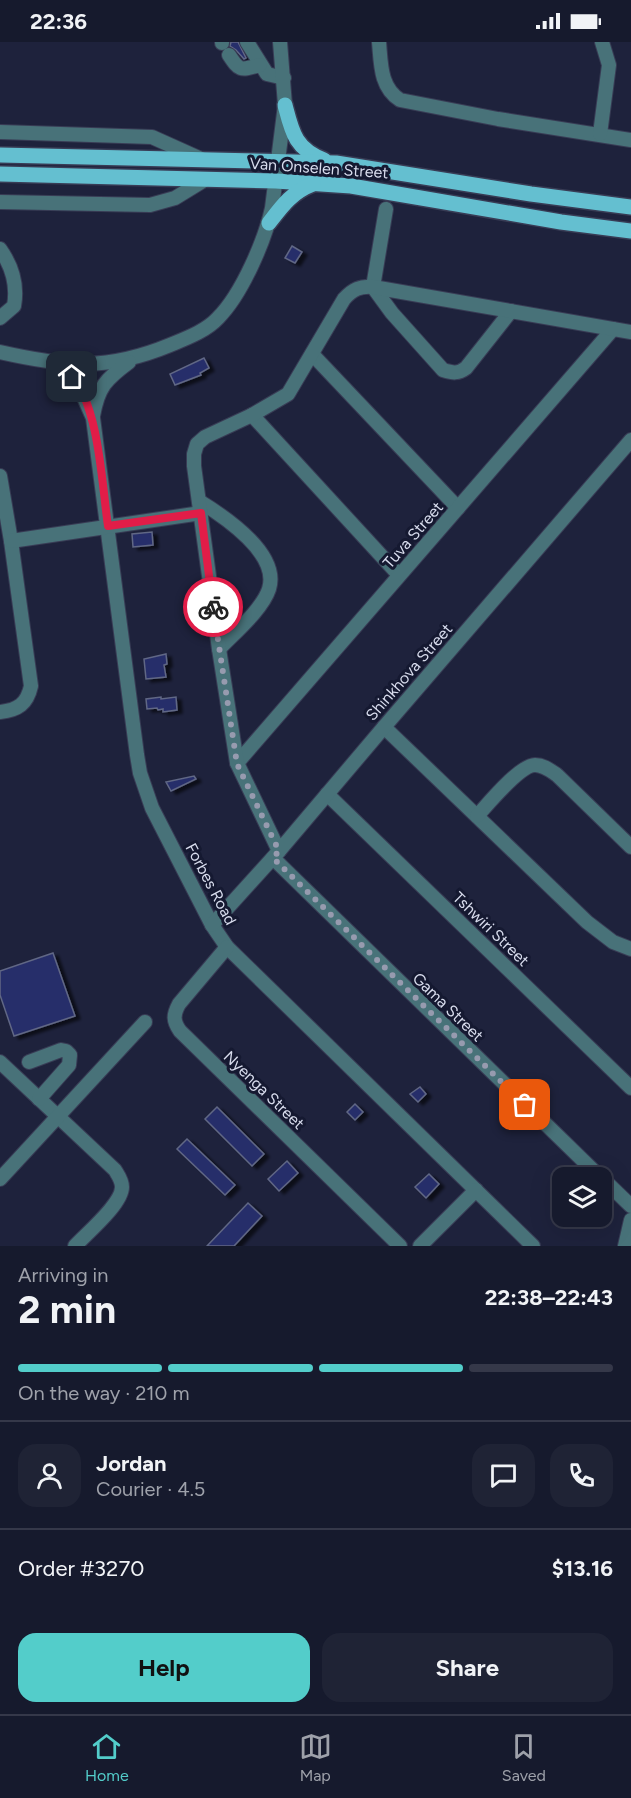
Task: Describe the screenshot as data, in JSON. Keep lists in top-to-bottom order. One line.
{"streets":{"main road":["Van Onselen Street"],"street":["Tuva Street","Shinkhova Street","Forbes Road","Tshwiri Street","Gama Street","Nyenga Street"]},"crossings":[["Tuva Street","Gama Street"],["Shinkhova Street","Forbes Road"],["Shinkhova Street","Tshwiri Street"],["Shinkhova Street","Gama Street"],["Forbes Road","Nyenga Street"]],"page":{"status":"22:36","heading":["2 min","Arriving in","22:38–22:43"],"panel":["Jordan","Courier · 4.5","Order #3270","$13.16"],"bar":"On the way · 210 m","buttons":["Help","Share"],"tabs":["Home","Map","Saved"]}}
